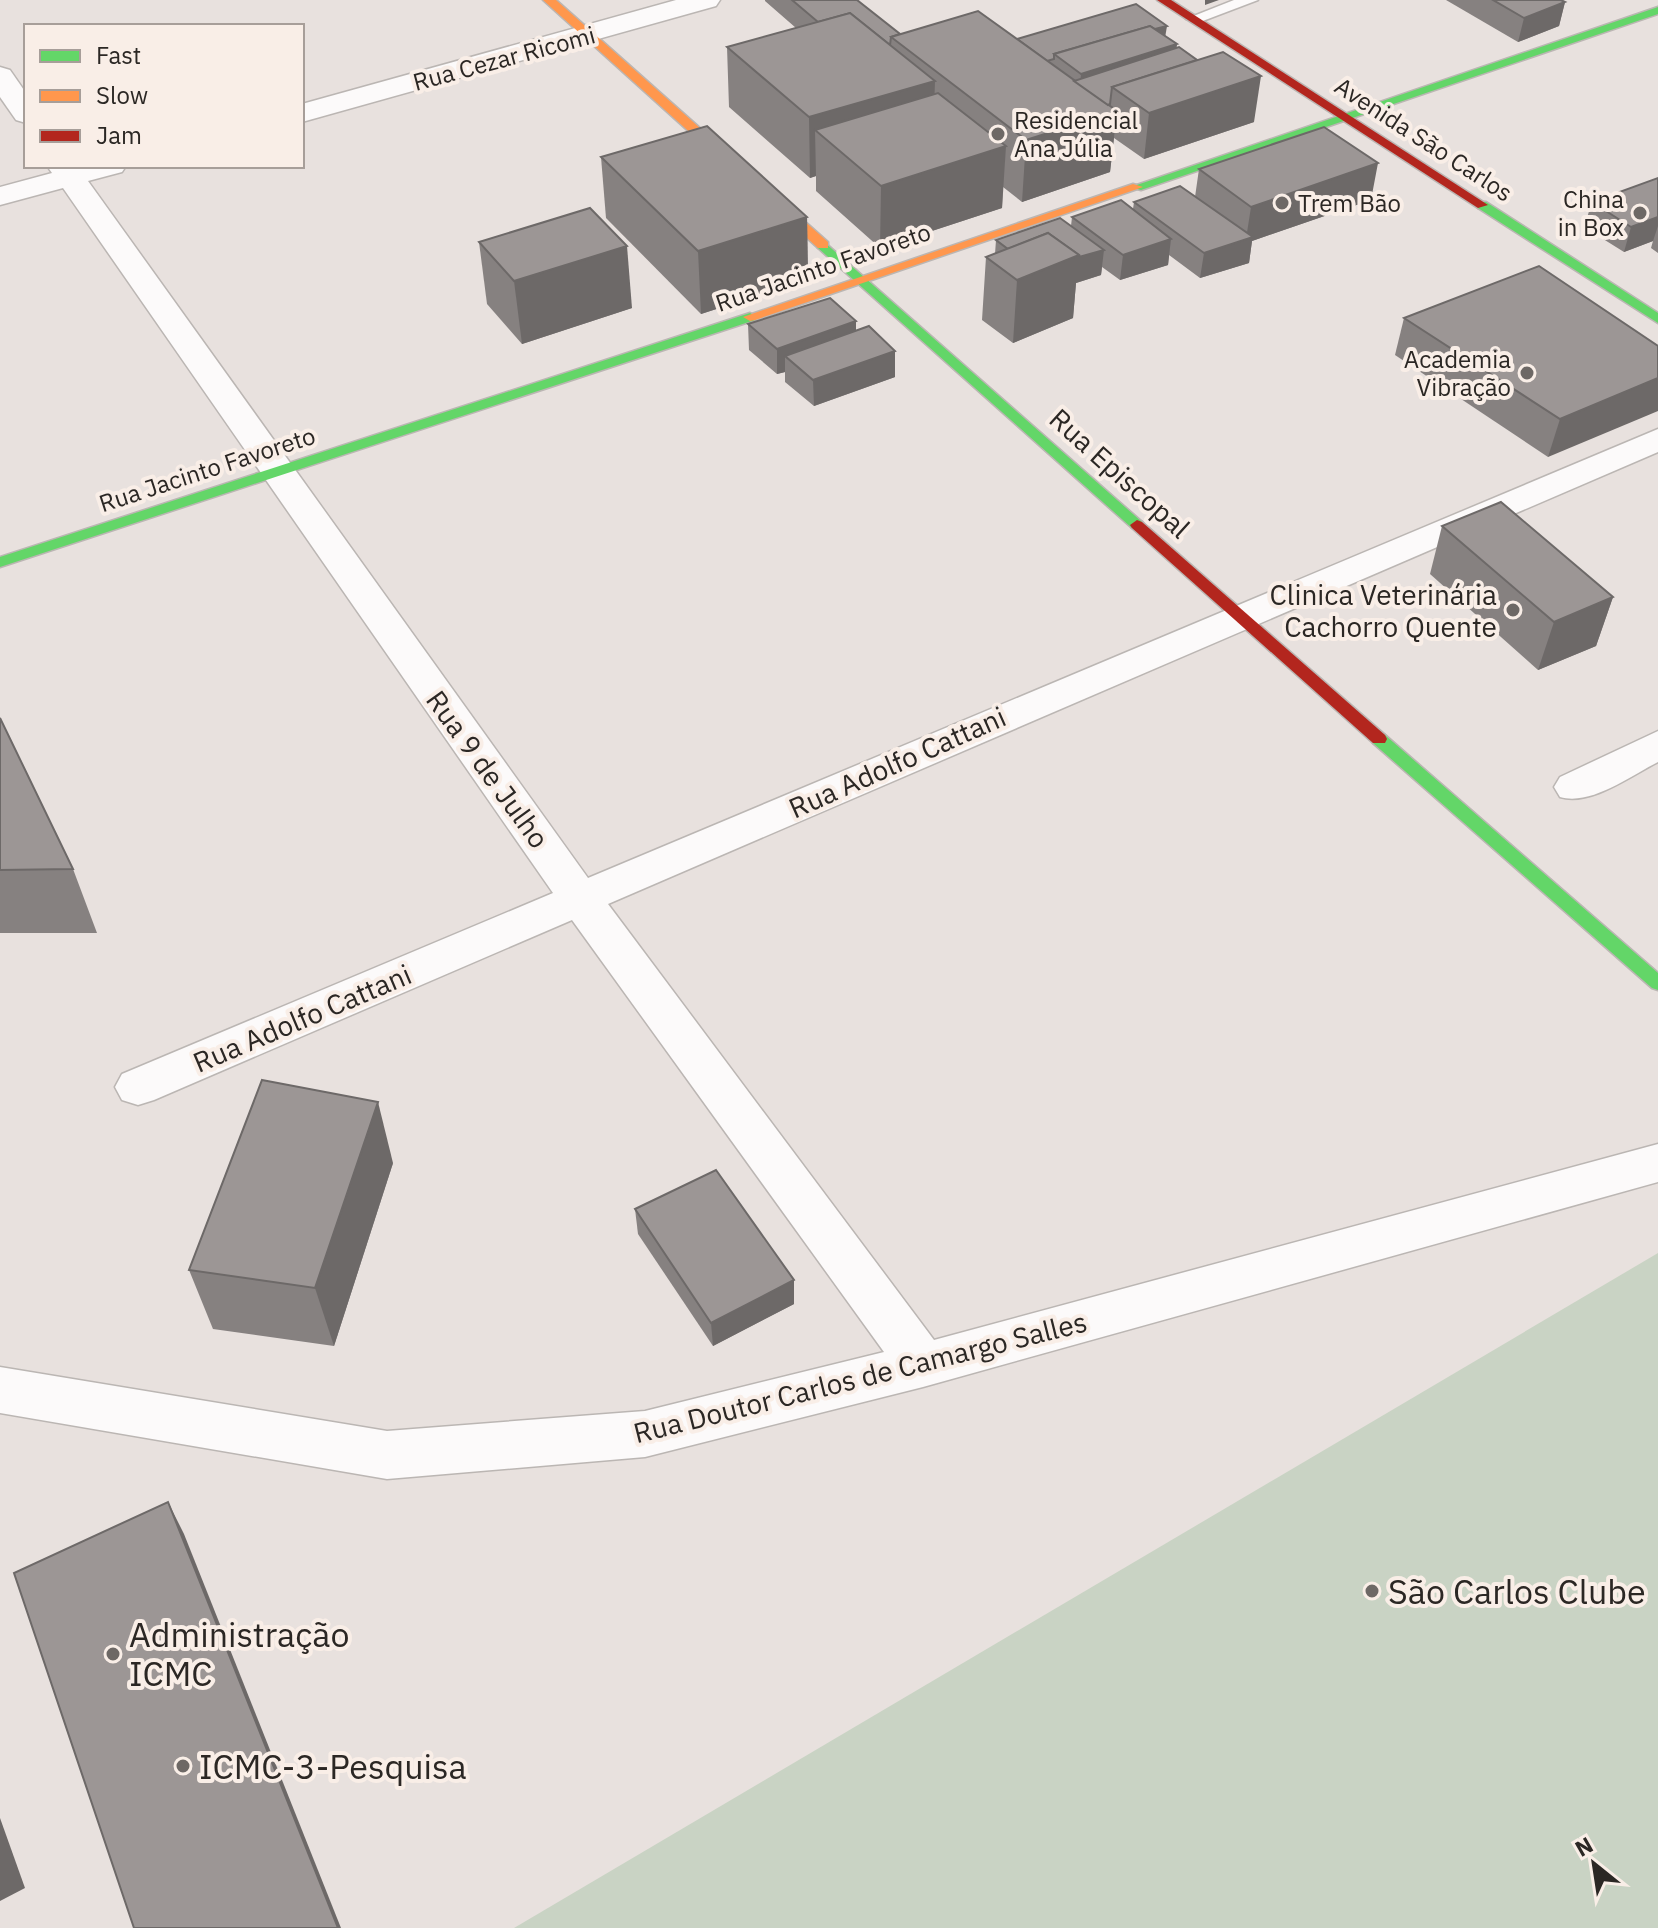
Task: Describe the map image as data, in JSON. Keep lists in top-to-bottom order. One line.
{"streets":{"main road":["Avenida São Carlos","Rua Jacinto Favoreto","Rua Episcopal"],"street":["Rua Cezar Ricomi","Rua Adolfo Cattani","Rua 9 de Julho","Rua Doutor Carlos de Camargo Salles"]},"crossings":[["Rua Cezar Ricomi","Rua Episcopal"],["Avenida São Carlos","Rua Jacinto Favoreto"],["Rua Jacinto Favoreto","Rua Episcopal"],["Rua Jacinto Favoreto","Rua 9 de Julho"],["Rua Episcopal","Rua Adolfo Cattani"],["Rua Adolfo Cattani","Rua 9 de Julho"],["Rua 9 de Julho","Rua Doutor Carlos de Camargo Salles"]],"places":["Residencial Ana Júlia","Trem Bão","China in Box","Academia Vibração","Clinica Veterinária Cachorro Quente","São Carlos Clube","Administração ICMC","ICMC-3-Pesquisa"],"legend":["Fast","Slow","Jam"],"north":"top left"}
